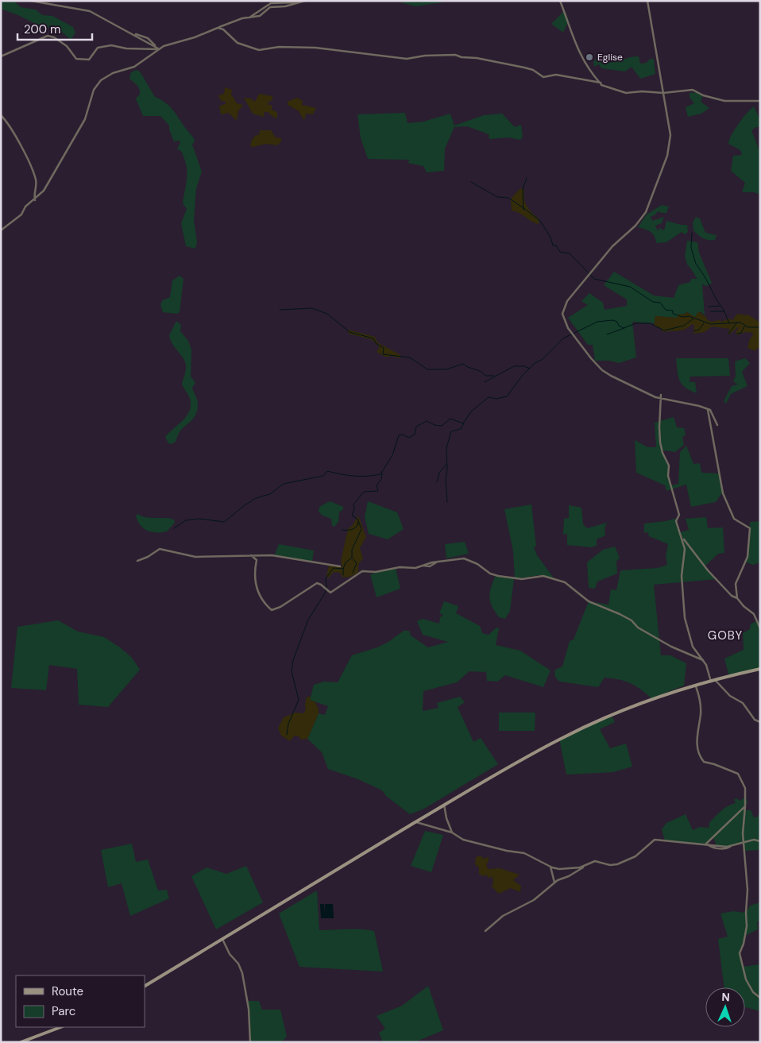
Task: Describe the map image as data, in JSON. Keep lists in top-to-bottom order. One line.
{"districts":["GOBY"],"places":["Eglise"],"legend":["Route","Parc"],"scale_bar":"200 m","north":"top"}
